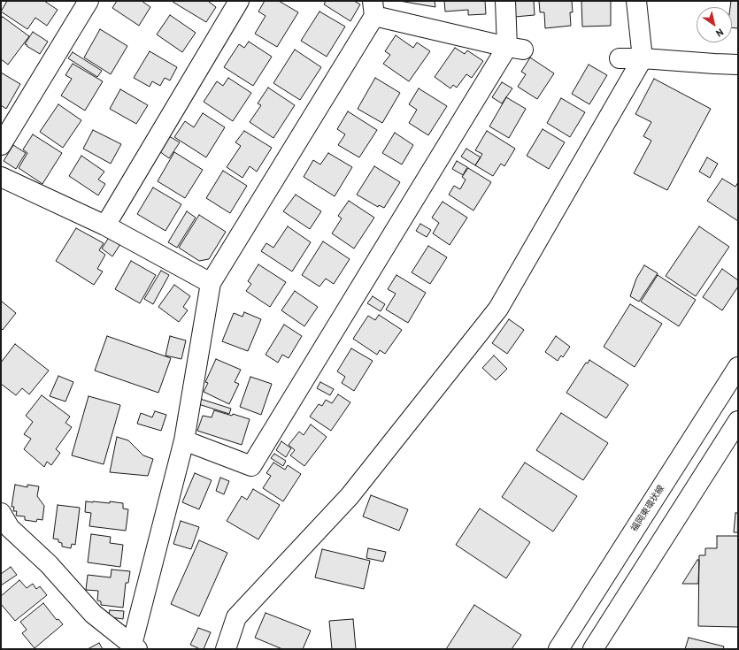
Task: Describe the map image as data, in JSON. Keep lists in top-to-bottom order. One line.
{"streets":{"street":["福岡東環状線"]},"north":"bottom right"}
